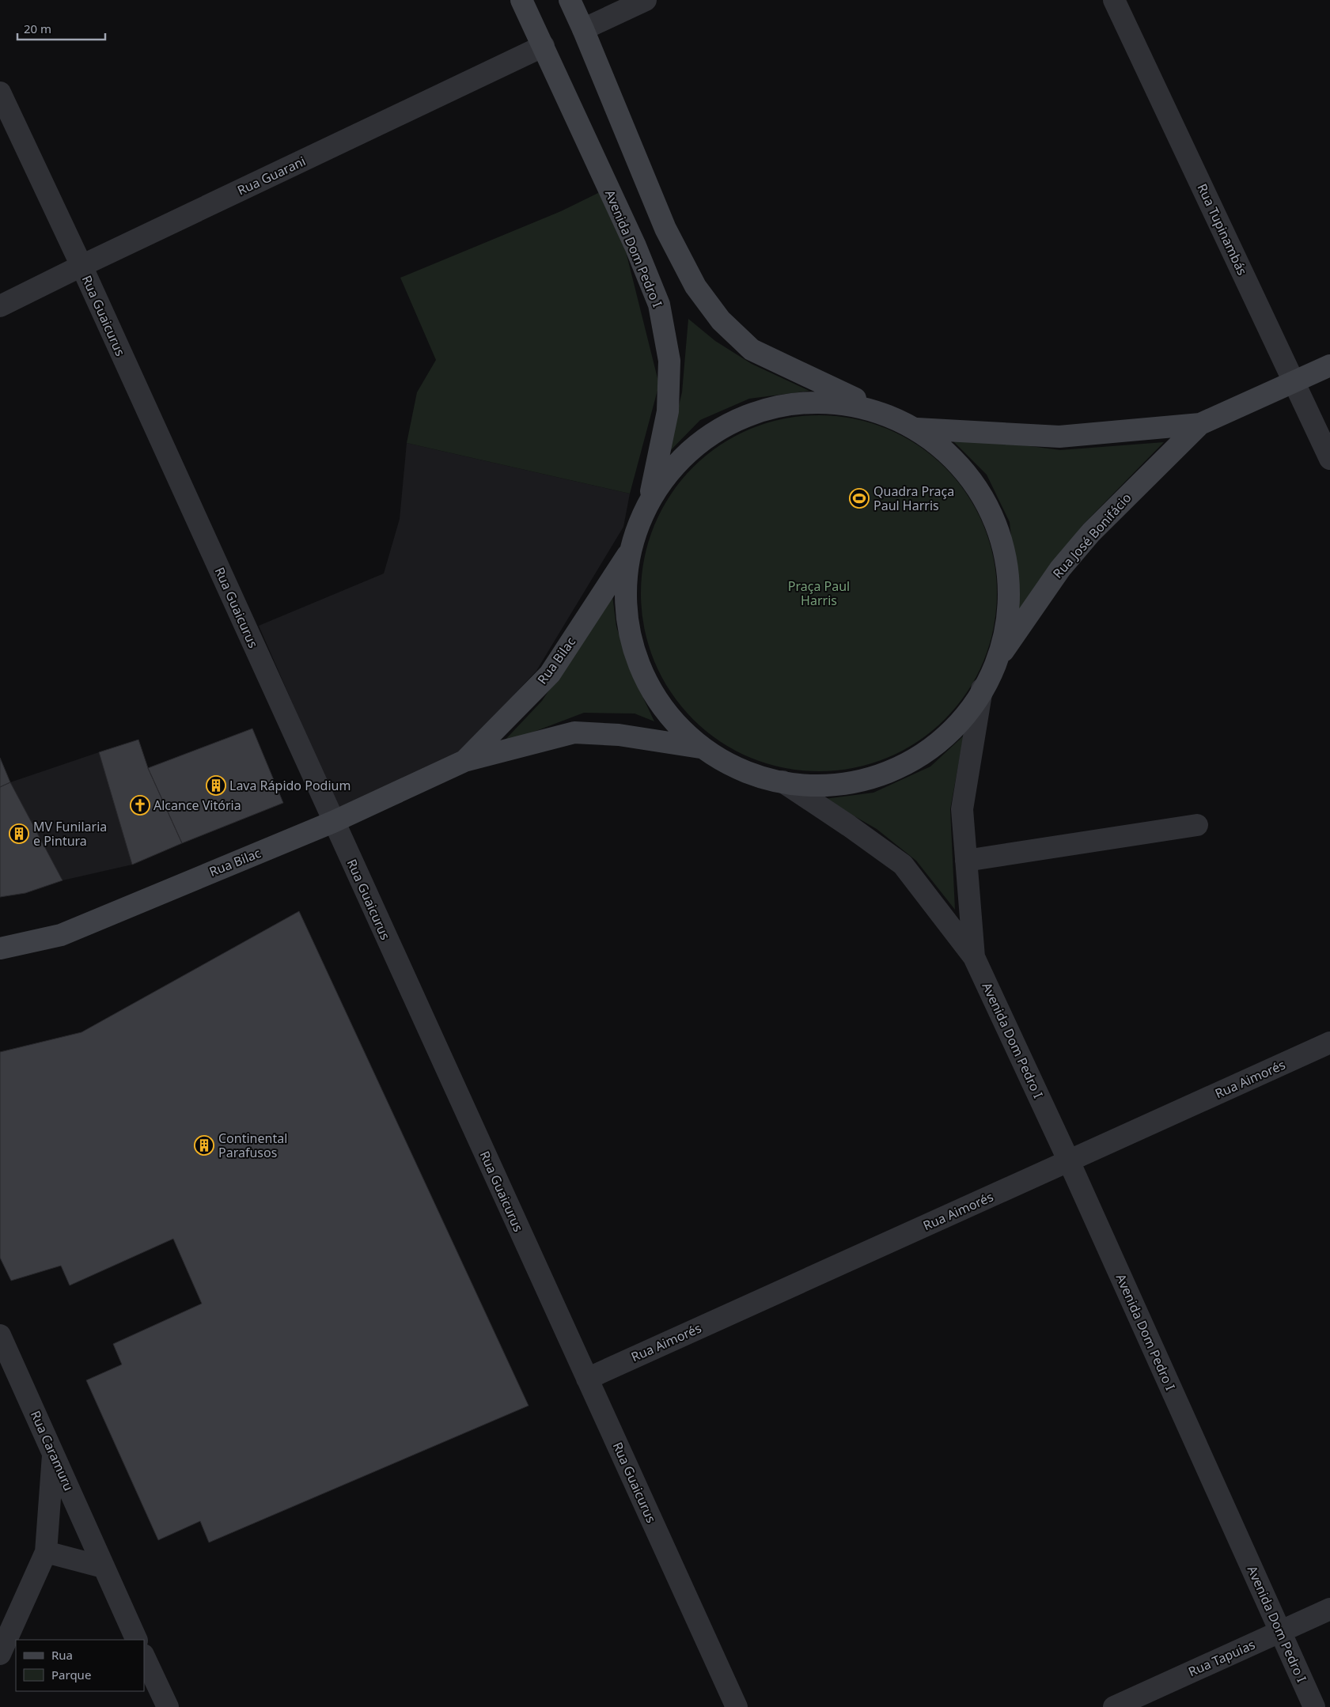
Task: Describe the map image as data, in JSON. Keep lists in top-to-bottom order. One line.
{"streets":{"street":["Rua Guarani","Rua Tupinambás","Avenida Dom Pedro I","Rua Guaicurus","Rua José Bonifácio","Rua Bilac","Rua Aimorés","Rua Caramuru","Rua Tapuias"]},"crossings":[["Rua Guarani","Avenida Dom Pedro I"],["Rua Guarani","Rua Guaicurus"],["Rua Tupinambás","Rua José Bonifácio"],["Avenida Dom Pedro I","Rua Aimorés"],["Avenida Dom Pedro I","Rua Tapuias"],["Rua Guaicurus","Rua Bilac"],["Rua Guaicurus","Rua Aimorés"]],"parks":["Praça Paul Harris"],"places":{"sports":["Quadra Praça Paul Harris"],"building":["Lava Rápido Podium","MV Funilaria e Pintura","Continental Parafusos"],"church":["Alcance Vitória"]},"legend":["Rua","Parque"],"scale_bar":"20 m"}
